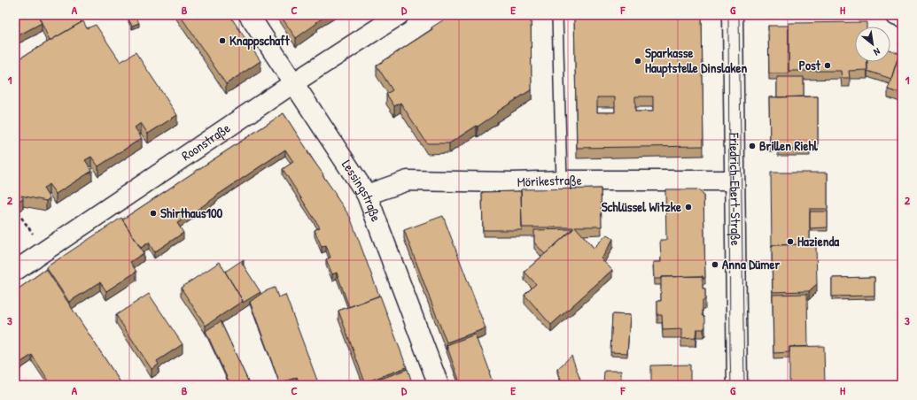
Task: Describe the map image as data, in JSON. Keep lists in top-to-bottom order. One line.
{"streets":{"street":["Roonstraße","Mörikestraße","Friedrich-Ebert-Straße","Lessingstraße"]},"crossings":[["Roonstraße","Lessingstraße"],["Mörikestraße","Friedrich-Ebert-Straße"],["Mörikestraße","Lessingstraße"]],"places":["Knappschaft","Sparkasse Hauptstelle Dinslaken","Post","Brillen Riehl","Schlüssel Witzke","Shirthaus100","Hazienda","Anna Dümer"],"north":"bottom right","grid":{"columns":["A","B","C","D","E","F","G","H"],"rows":["1","2","3"]}}
